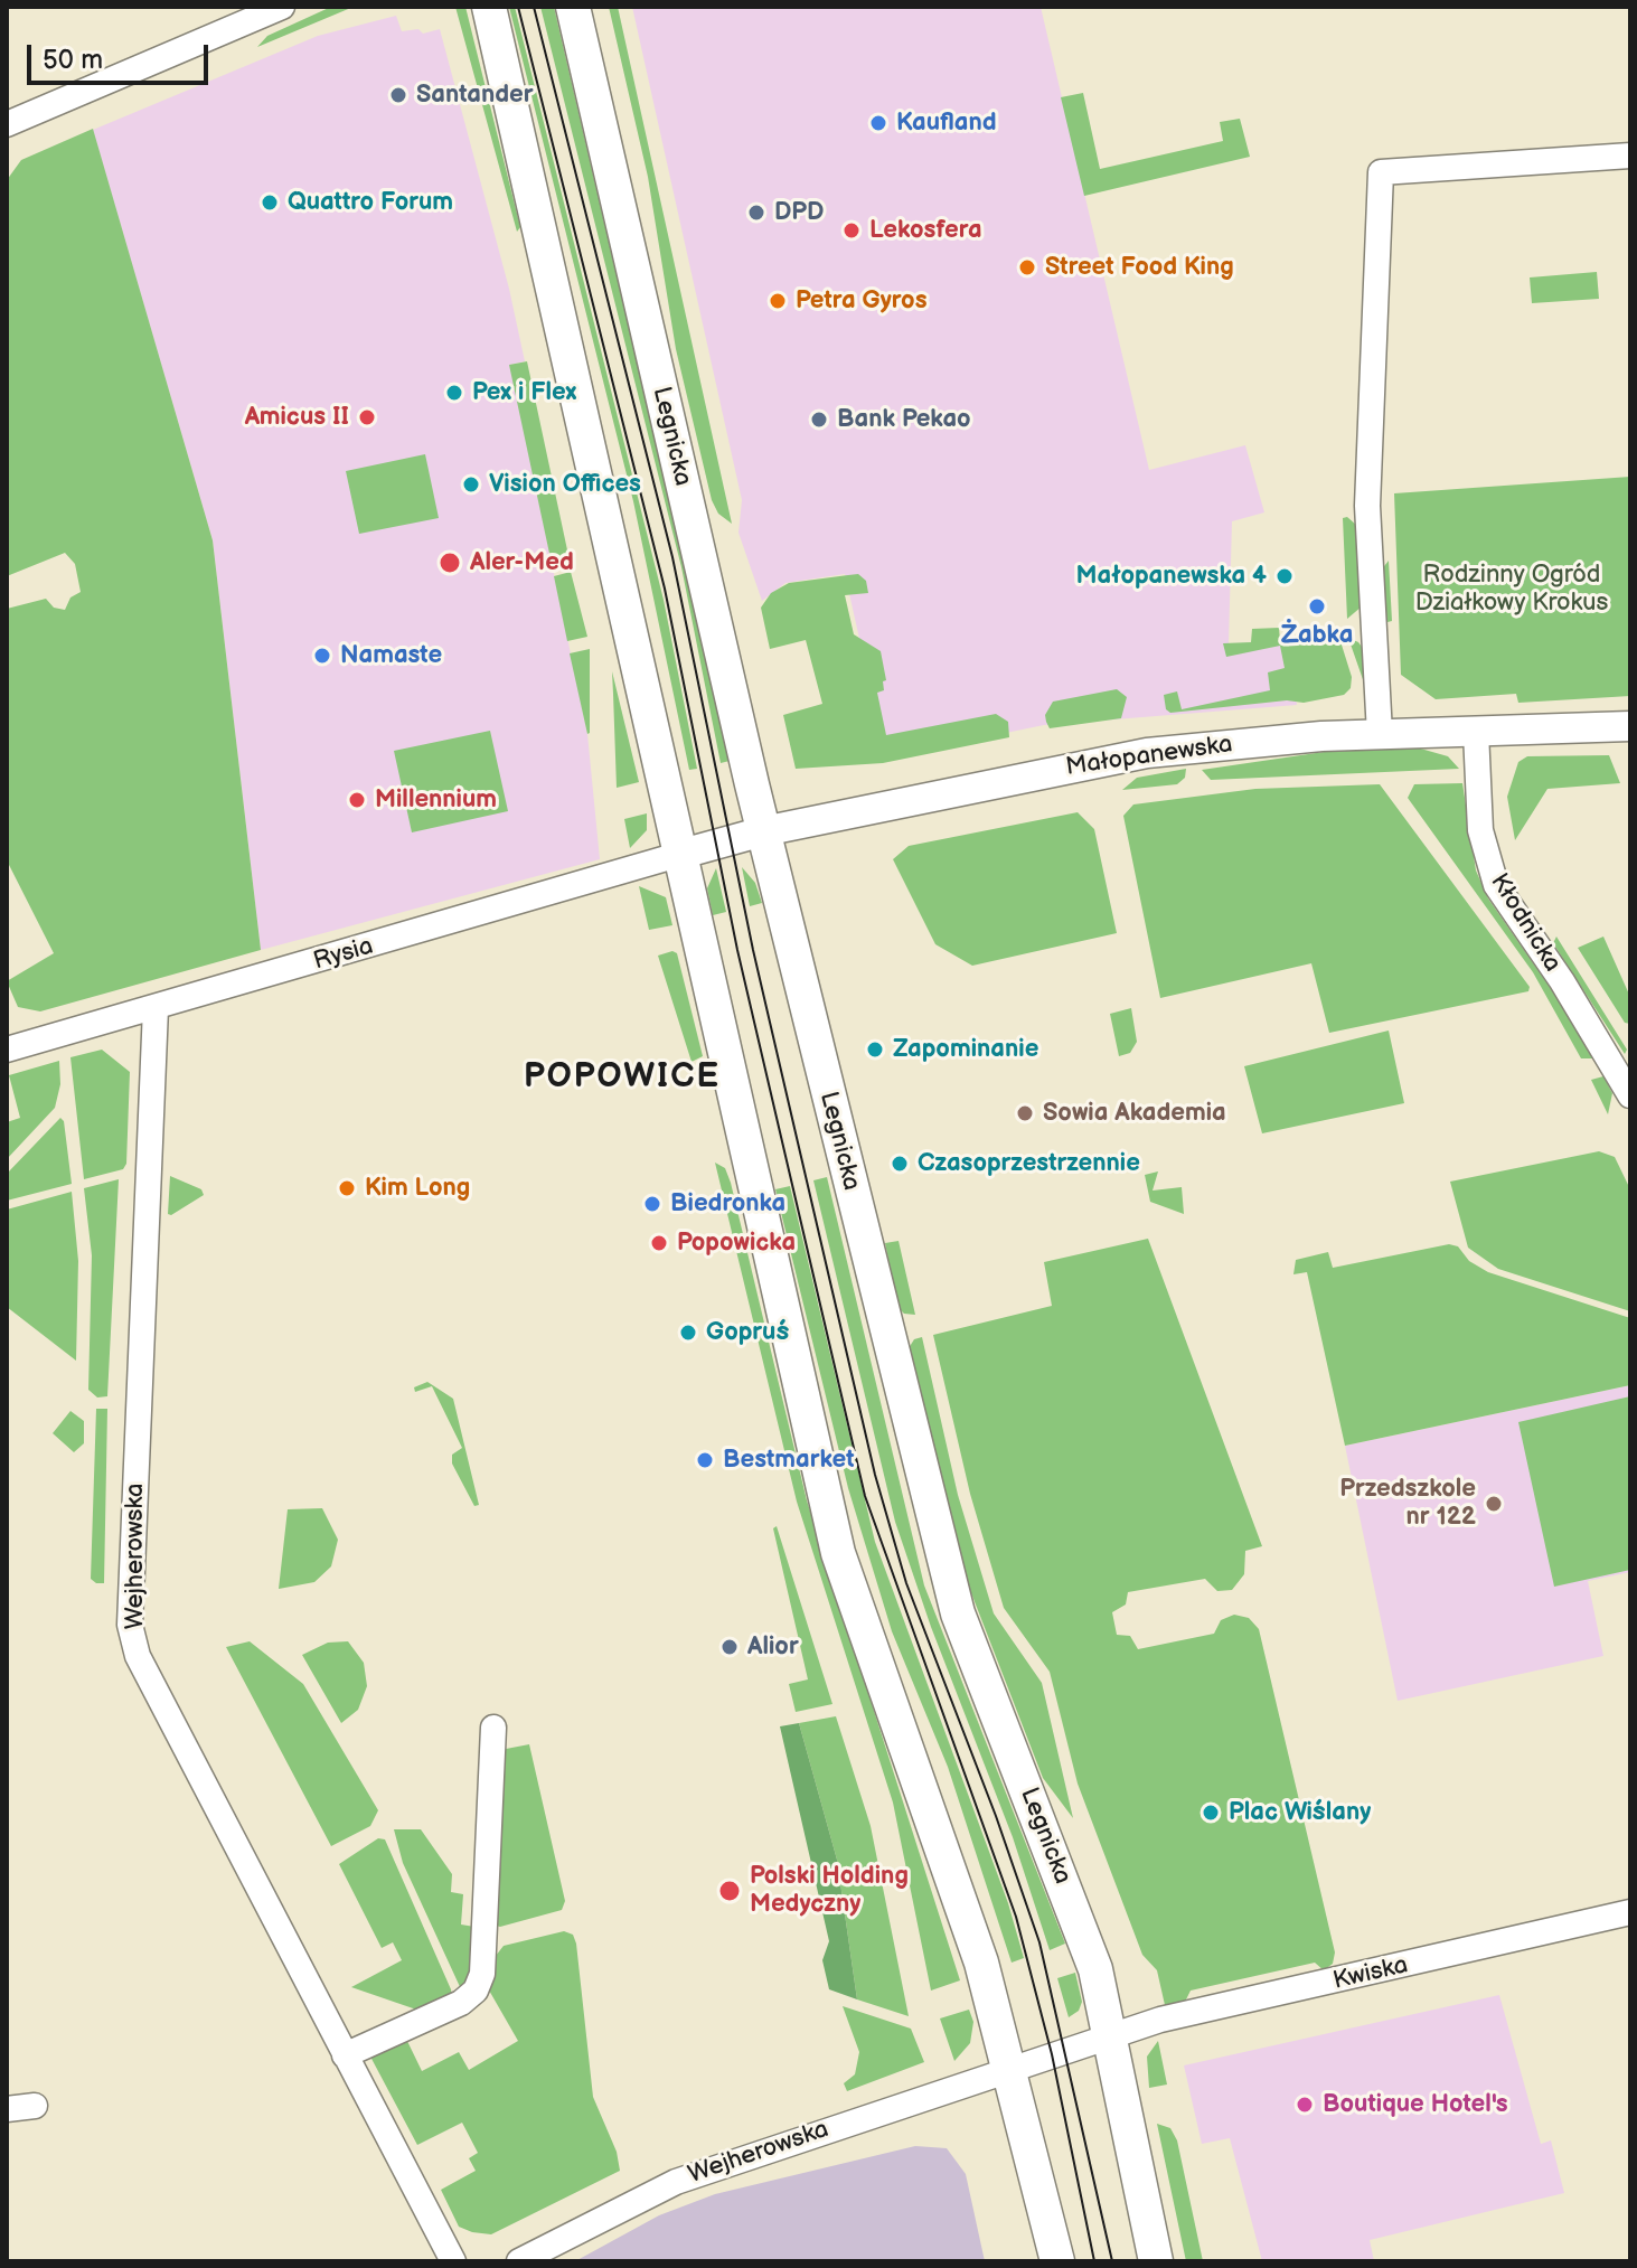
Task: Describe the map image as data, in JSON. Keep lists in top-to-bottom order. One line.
{"streets":{"main road":["Legnicka"],"street":["Małopanewska","Kłodnicka","Rysia","Wejherowska","Kwiska"]},"crossings":[["Legnicka","Małopanewska"],["Legnicka","Kwiska"],["Małopanewska","Kłodnicka"],["Małopanewska","Rysia"],["Rysia","Wejherowska"],["Wejherowska","Kwiska"]],"districts":["POPOWICE"],"parks":["Rodzinny Ogród Działkowy Krokus"],"places":["Santander","Kaufland","Quattro Forum","DPD","Lekosfera","Street Food King","Petra Gyros","Pex i Flex","Amicus II","Bank Pekao","Vision Offices","Aler-Med","Małopanewska 4","Żabka","Namaste","Millennium","Zapominanie","Sowia Akademia","Czasoprzestrzennie","Kim Long","Biedronka","Popowicka","Gopruś","Bestmarket","Przedszkole nr 122","Alior","Plac Wiślany","Polski Holding Medyczny","Boutique Hotel's"],"scale_bar":"50 m"}
